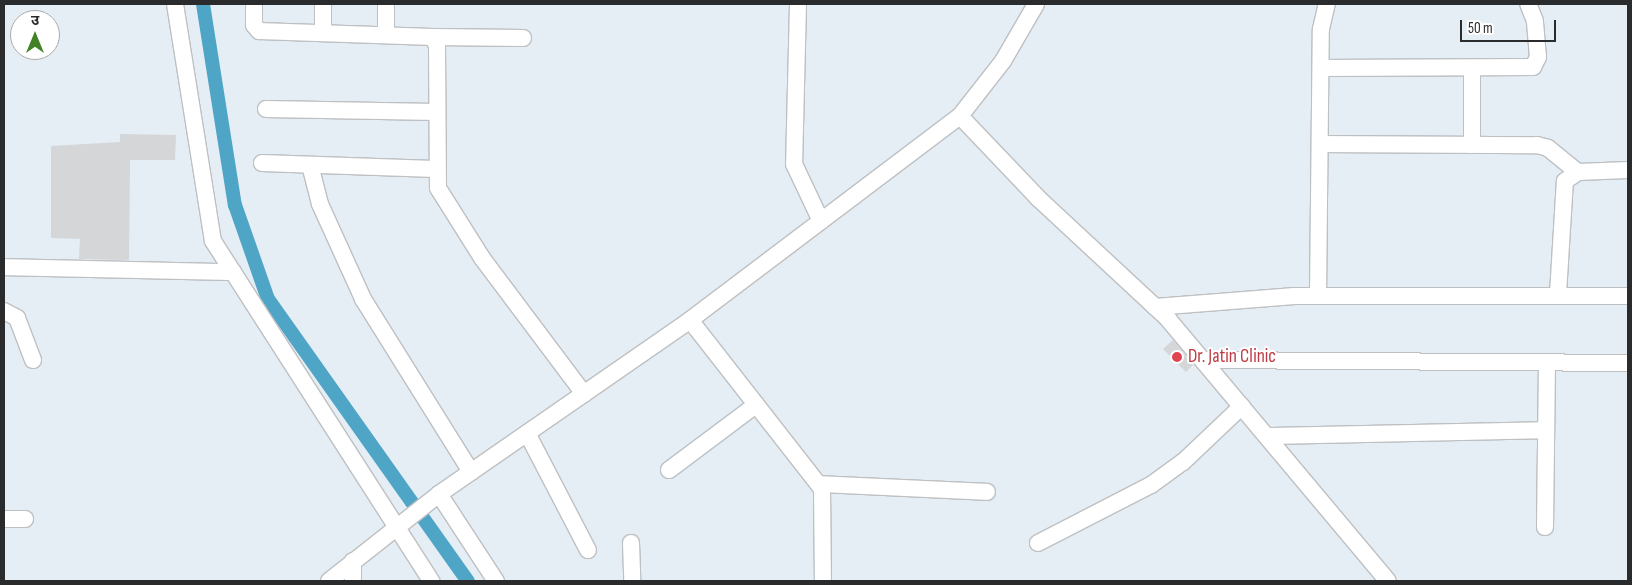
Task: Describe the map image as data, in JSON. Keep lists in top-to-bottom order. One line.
{"places":["Dr. Jatin Clinic"],"scale_bar":"50 m","north":"top"}
